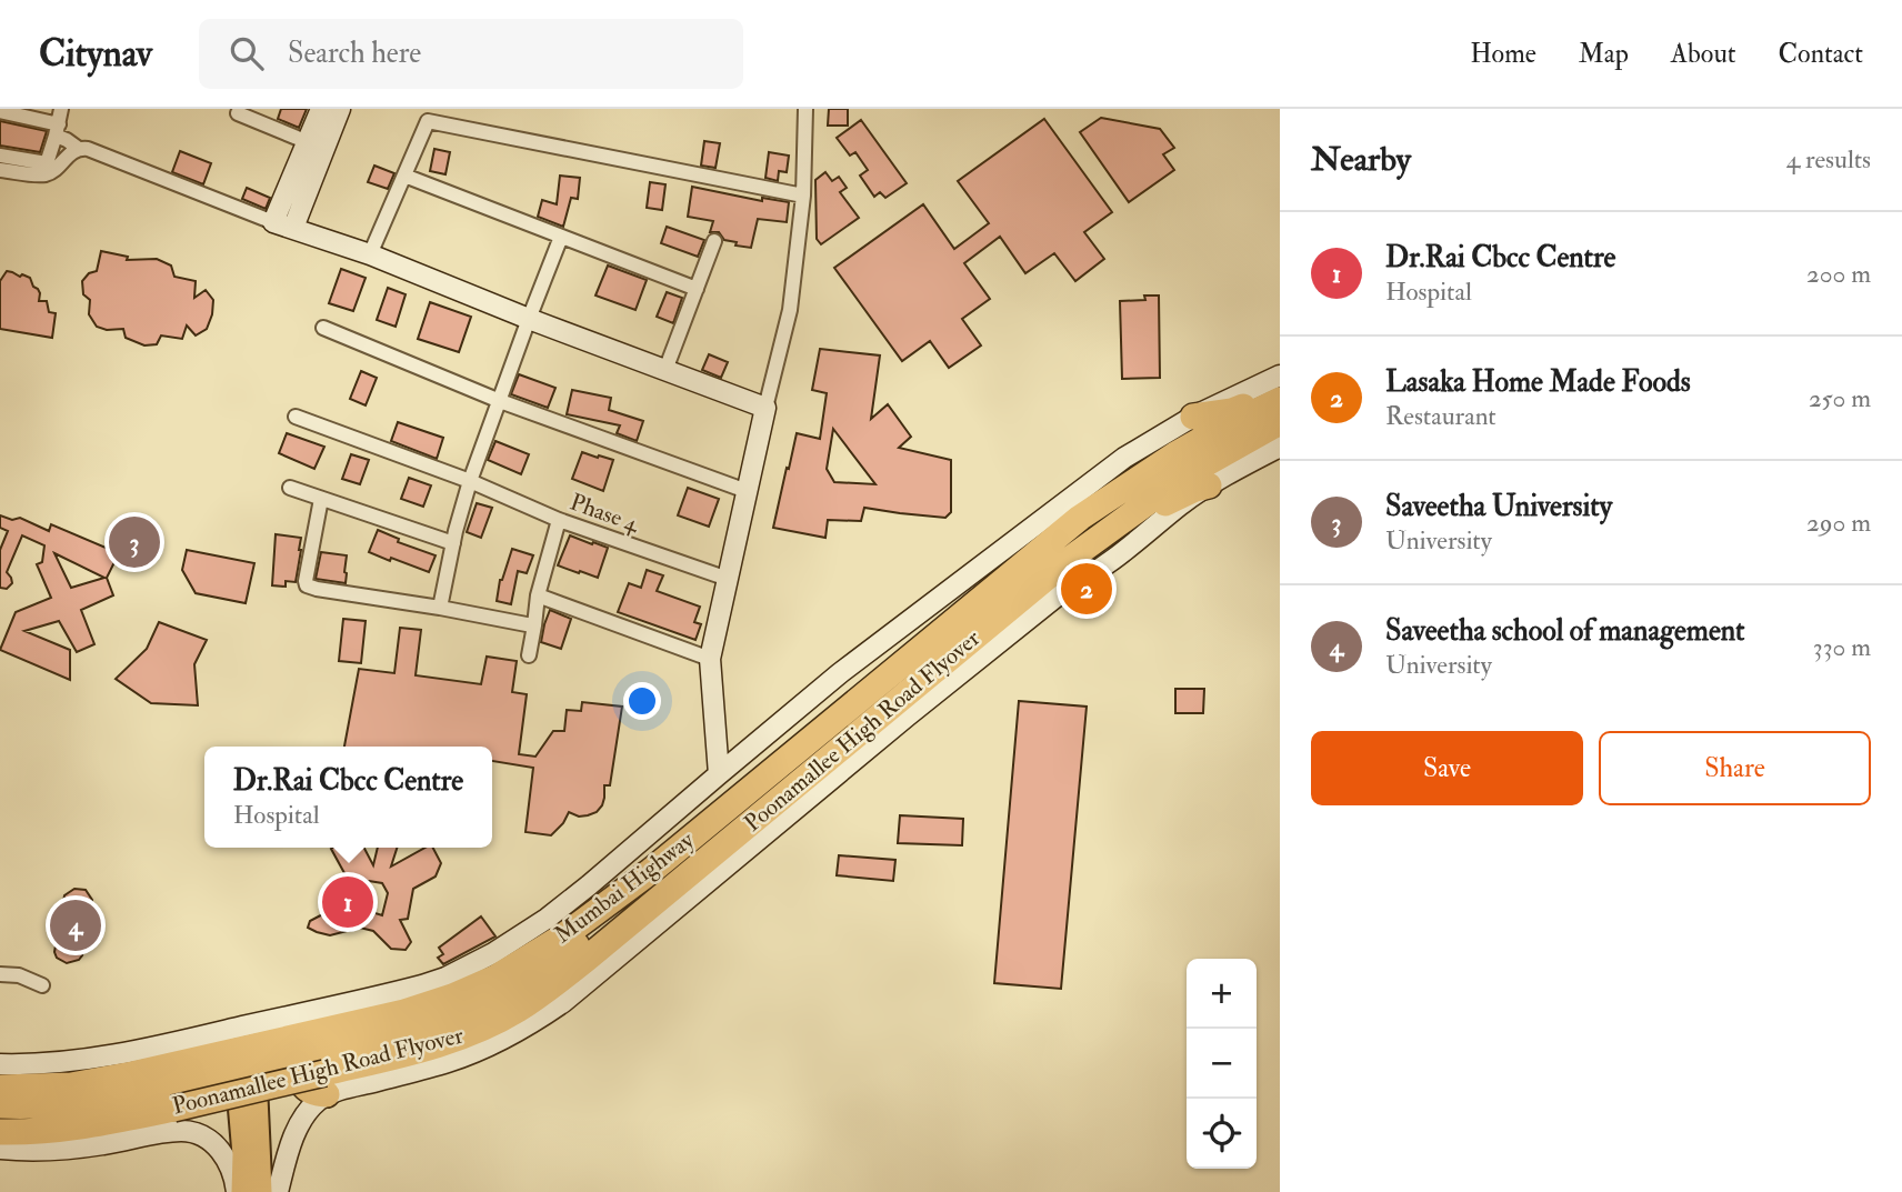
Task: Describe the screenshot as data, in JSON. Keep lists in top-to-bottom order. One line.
{"streets":{"highway":["Poonamallee High Road Flyover","Mumbai Highway"],"street":["Phase 4"]},"page":{"header":"Citynav","search":"Search here","nav":["Home","Map","About","Contact"],"heading":["Nearby","4 results"],"list":[{"mark":"1","name":"Dr.Rai Cbcc Centre","note":"Hospital","value":"200 m"},{"mark":"2","name":"Lasaka Home Made Foods","note":"Restaurant","value":"250 m"},{"mark":"3","name":"Saveetha University","note":"University","value":"290 m"},{"mark":"4","name":"Saveetha school of management","note":"University","value":"330 m"}],"pins":["3","2","1","4"],"buttons":["Save","Share"],"popup":["Dr.Rai Cbcc Centre","Hospital"],"map_buttons":["+","−"]}}
